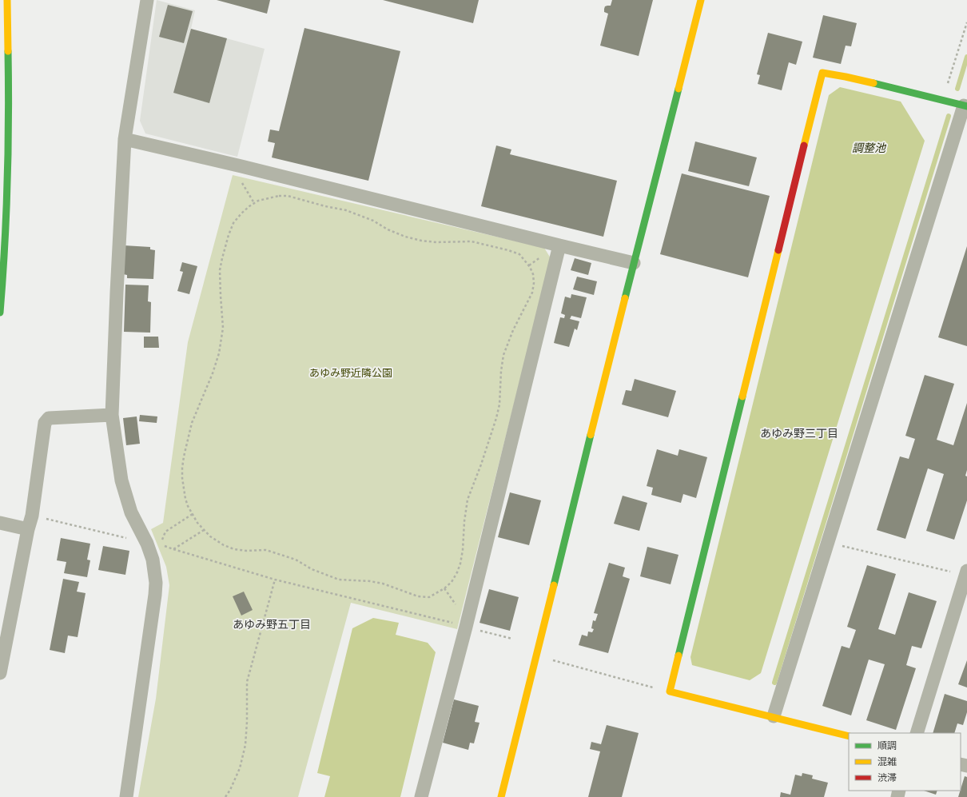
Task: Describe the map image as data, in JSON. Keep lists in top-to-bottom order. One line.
{"districts":["あゆみ野三丁目","あゆみ野五丁目"],"water":["調整池"],"parks":["あゆみ野近隣公園"],"legend":["順調","混雑","渋滞"]}
